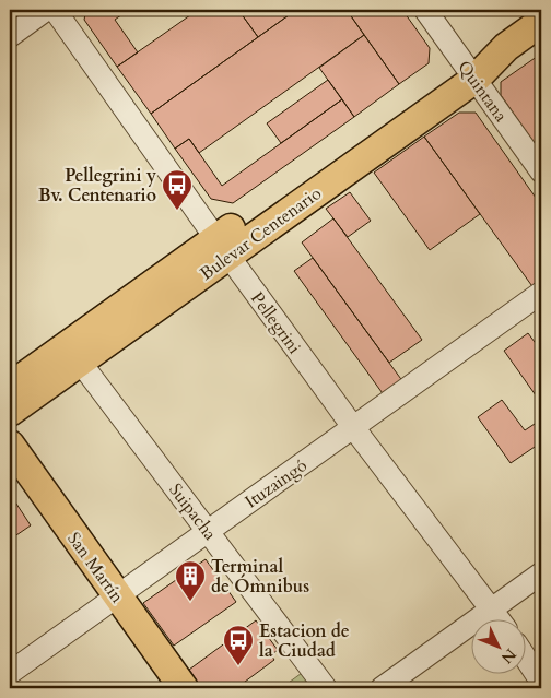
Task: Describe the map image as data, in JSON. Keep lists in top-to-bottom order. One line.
{"streets":{"main road":["Bulevar Centenario","San Martín"],"street":["Quintana","Pellegrini","Ituzaingó","Suipacha"]},"crossings":[["Quintana","Bulevar Centenario"],["Bulevar Centenario","Pellegrini"],["Bulevar Centenario","Suipacha"],["Pellegrini","Ituzaingó"],["Ituzaingó","Suipacha"],["Ituzaingó","San Martín"]],"places":{"bus stop":["Pellegrini y Bv. Centenario","Estacion de la Ciudad"],"building":["Terminal de Ómnibus"]},"north":"bottom right"}
